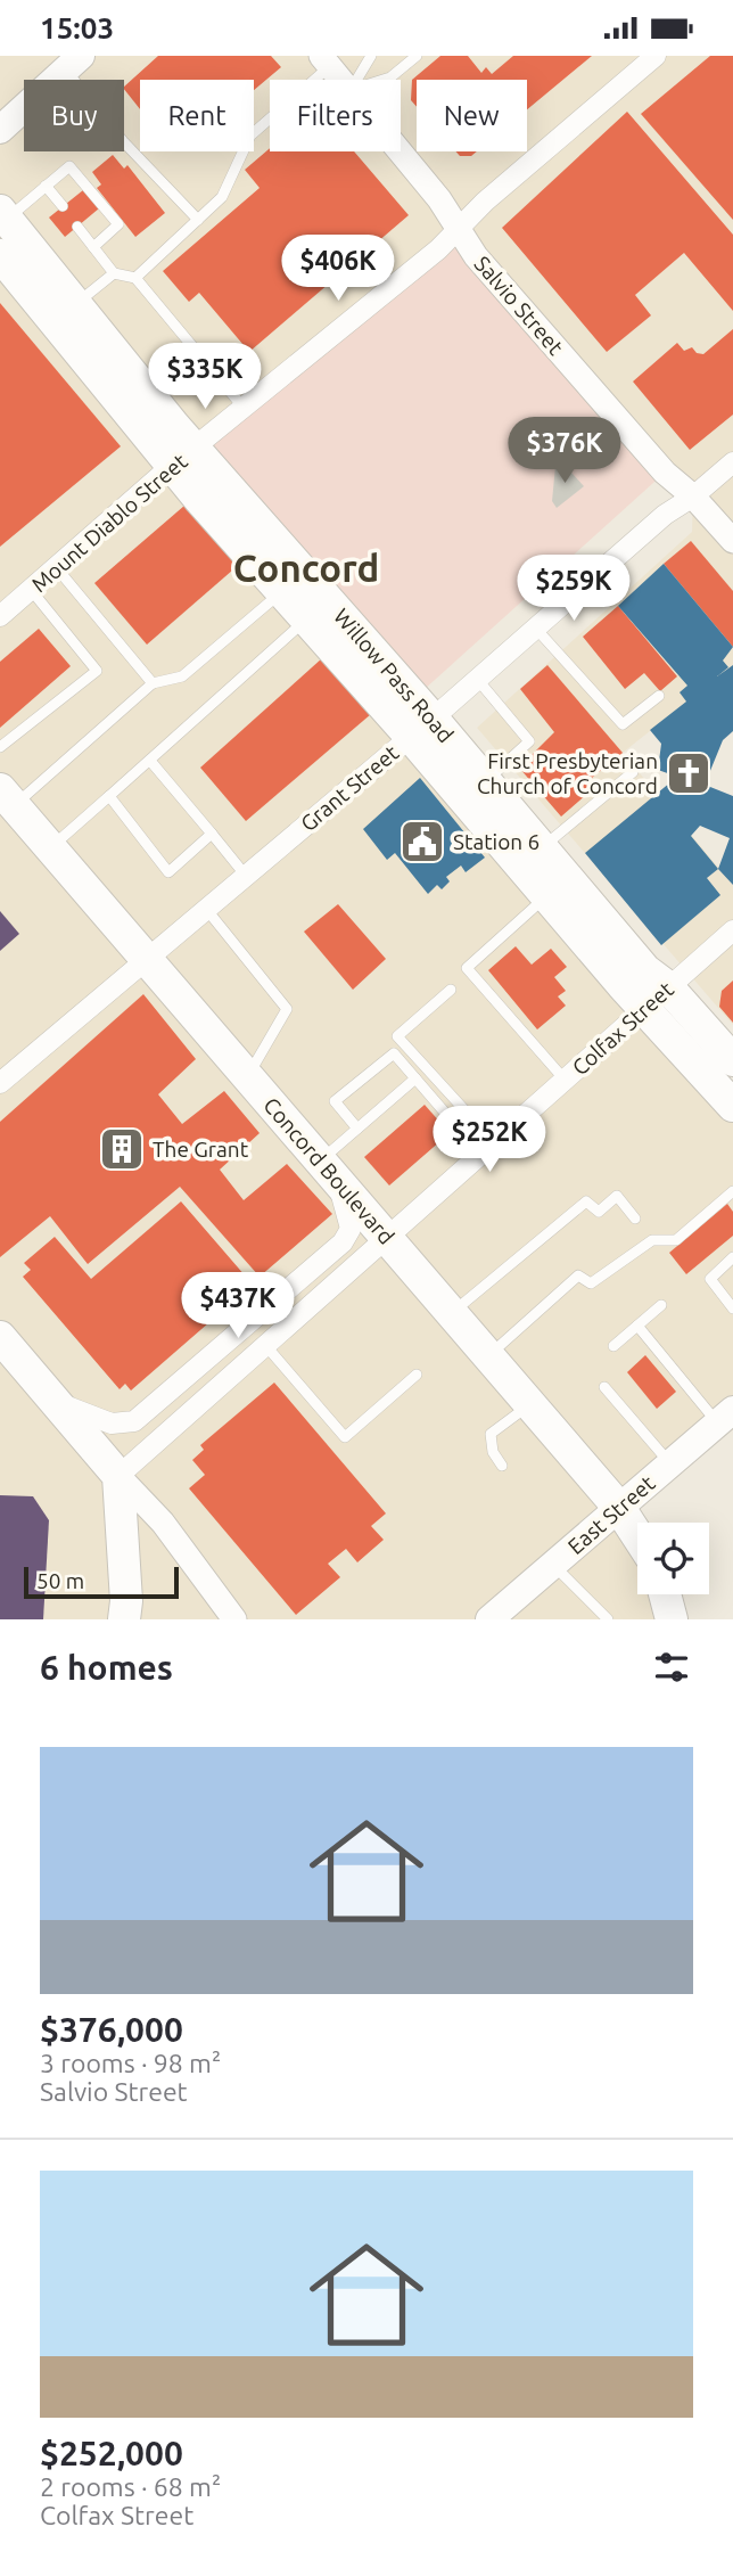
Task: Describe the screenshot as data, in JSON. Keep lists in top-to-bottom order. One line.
{"streets":{"main road":["Willow Pass Road","Concord Boulevard","East Street"],"street":["Salvio Street","Mount Diablo Street","Grant Street","Colfax Street"]},"crossings":[["Salvio Street","Mount Diablo Street"],["Salvio Street","Grant Street"],["Mount Diablo Street","Willow Pass Road"],["Willow Pass Road","Grant Street"],["Willow Pass Road","Colfax Street"],["Grant Street","Concord Boulevard"],["Colfax Street","Concord Boulevard"],["Concord Boulevard","East Street"]],"districts":["Concord"],"places":{"church":["First Presbyterian Church of Concord"],"public building":["Station 6"],"building":["The Grant"]},"scale_bar":"50 m","page":{"status":"15:03","chip":["Buy","Rent","Filters","New"],"price":["$406K","$335K","$376K","$259K","$252K","$437K"],"scale":"50 m","heading":"6 homes","list":[{"name":"$376,000","note":"3 rooms · 98 m² · Salvio Street"},{"name":"$252,000","note":"2 rooms · 68 m² · Colfax Street"}]}}
